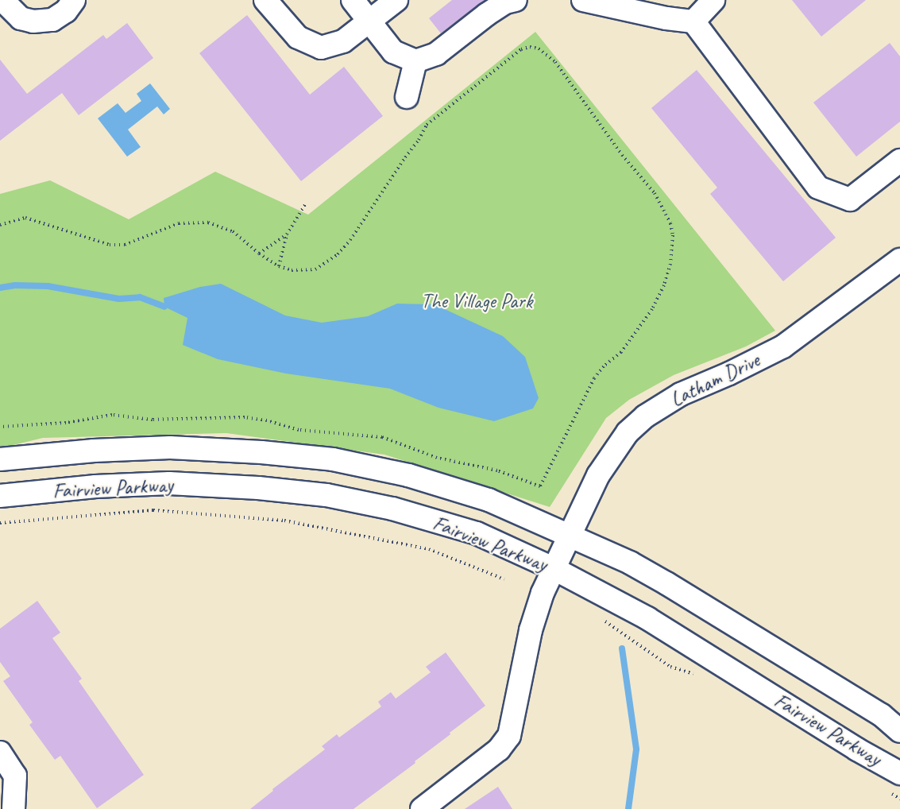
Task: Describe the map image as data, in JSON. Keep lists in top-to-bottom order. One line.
{"streets":{"street":["Latham Drive","Fairview Parkway"]},"crossings":[["Latham Drive","Fairview Parkway"]],"parks":["The Village Park"]}
